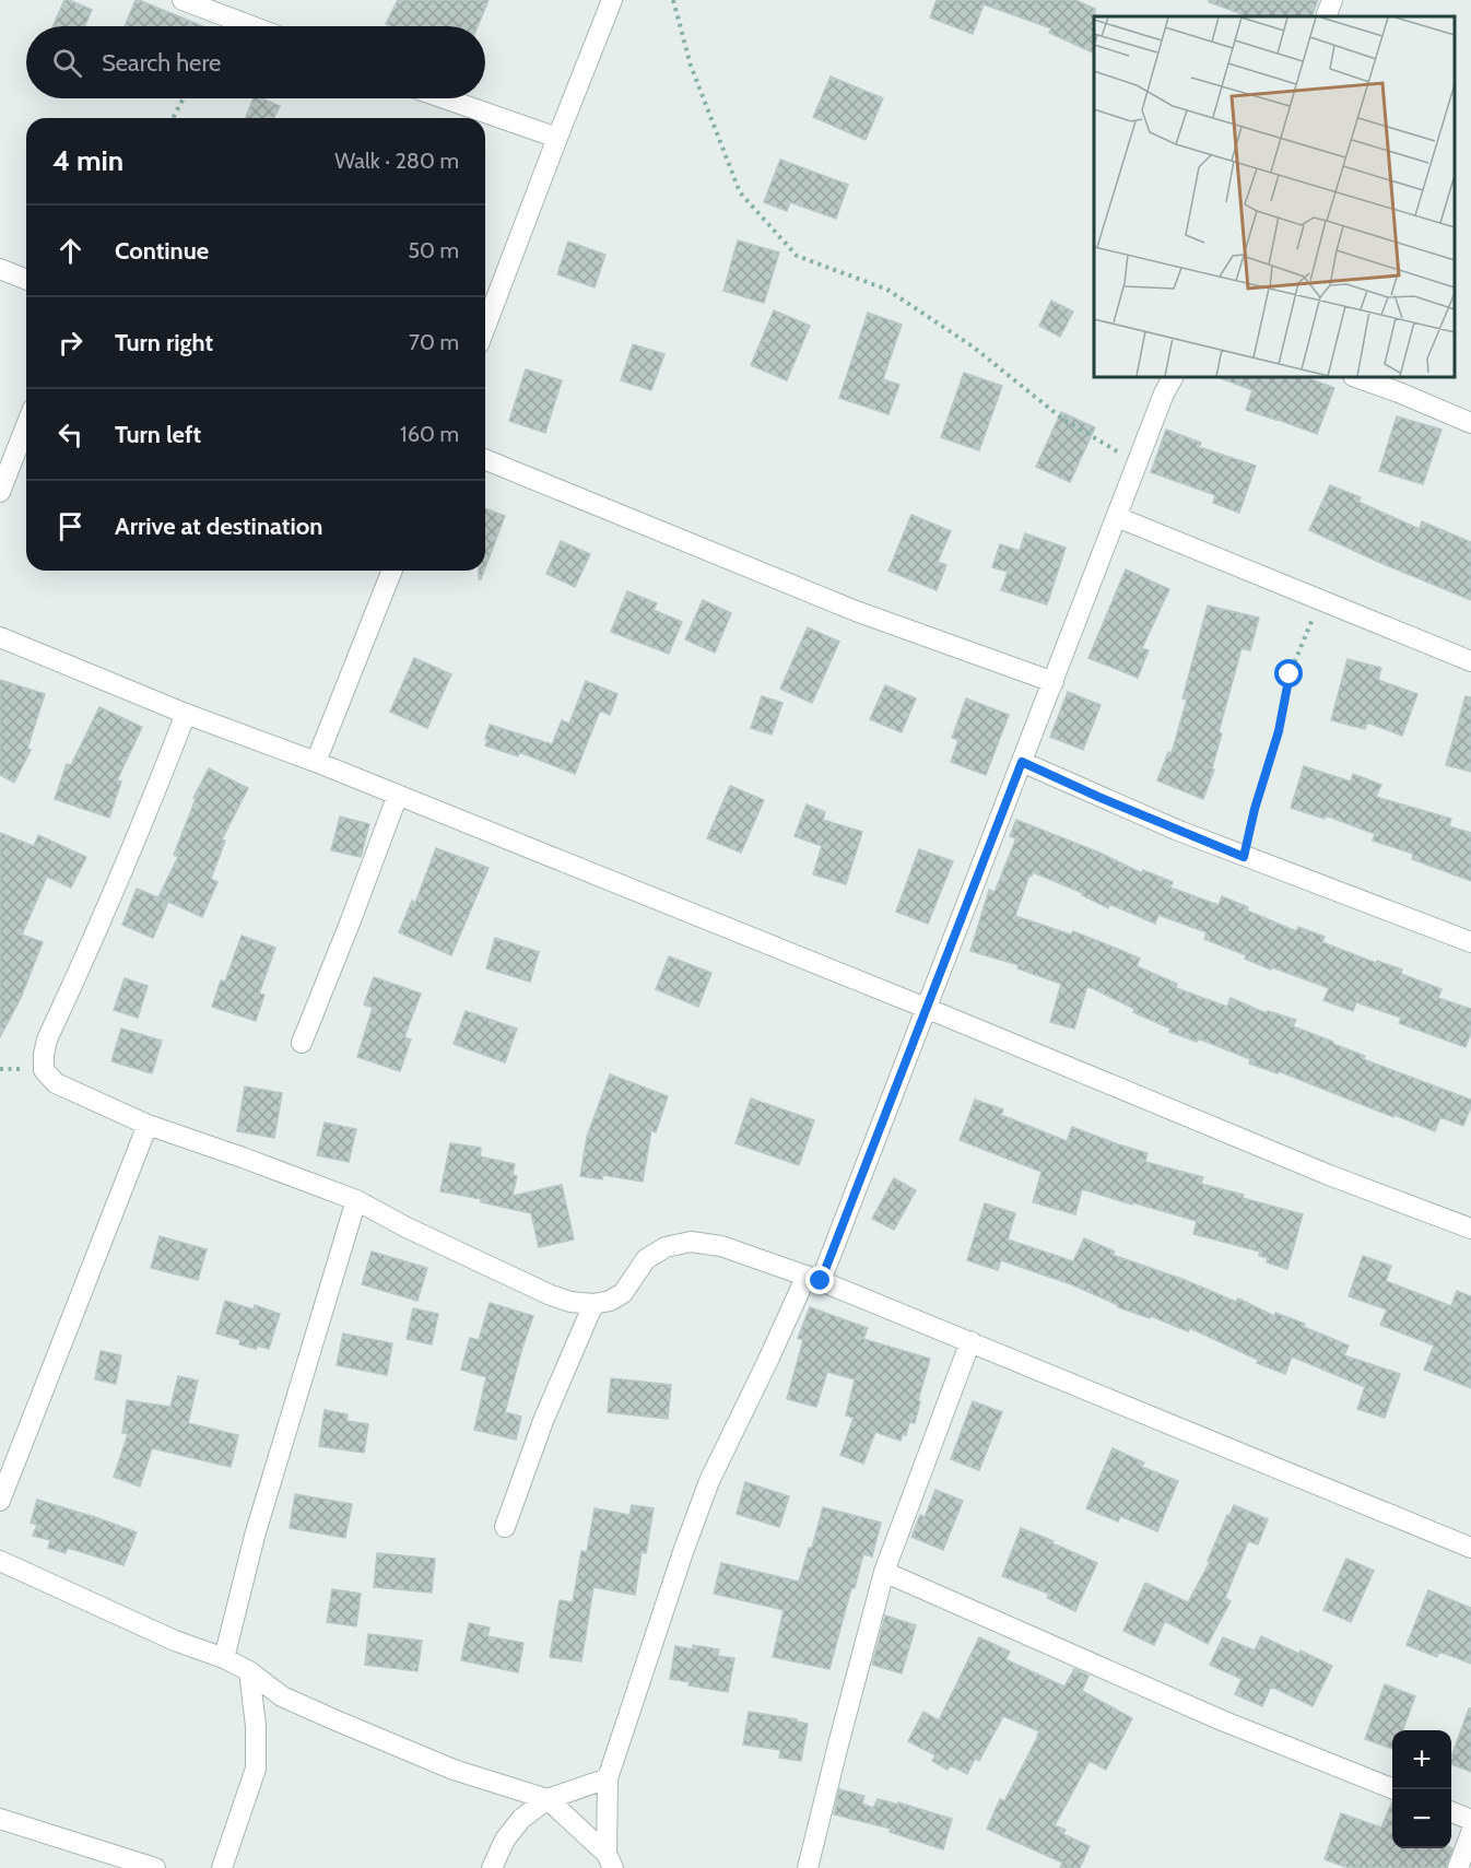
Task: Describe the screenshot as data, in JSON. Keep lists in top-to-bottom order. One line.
{"page":{"search":"Search here","heading":["4 min","Walk · 280 m"],"list":[["Continue","50 m"],["Turn right","70 m"],["Turn left","160 m"],"Arrive at destination"],"map_buttons":["+","−"]}}
